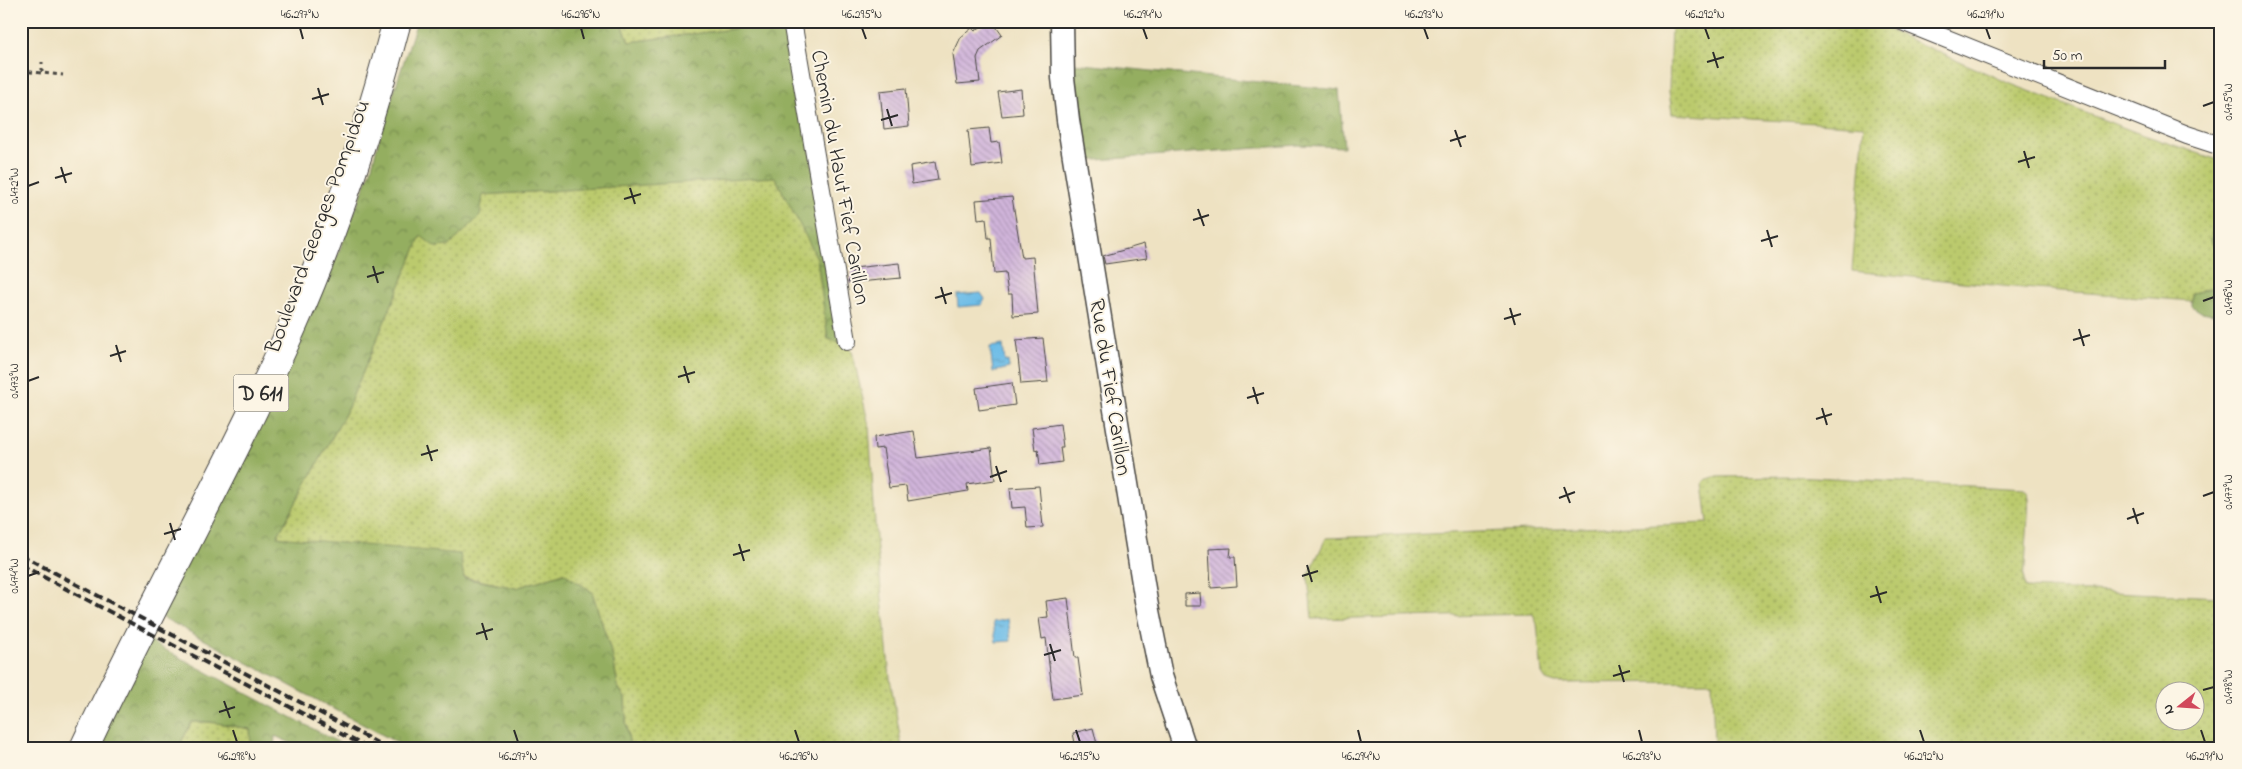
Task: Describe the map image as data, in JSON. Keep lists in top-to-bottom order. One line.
{"streets":{"main road":["Boulevard Georges Pompidou","D 611"],"street":["Chemin du Haut Fief Carillon","Rue du Fief Carillon"]},"scale_bar":"50 m","north":"left","coordinates":["46.297°N","46.296°N","46.295°N","46.294°N","46.293°N","46.292°N","46.291°N","0.475°W","0.472°W","0.476°W","0.473°W","0.477°W","0.474°W","0.478°W","46.298°N"]}
